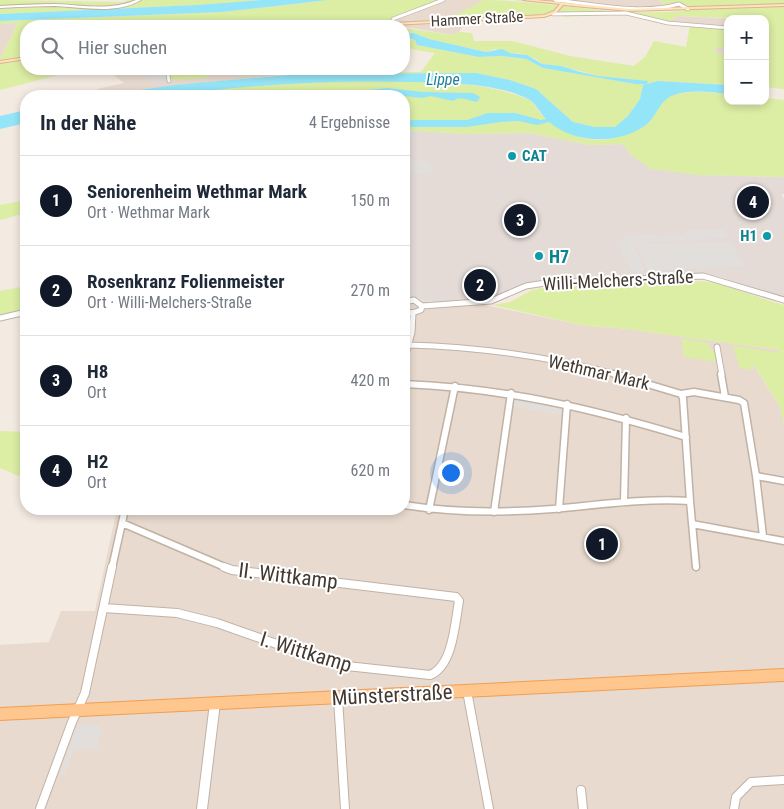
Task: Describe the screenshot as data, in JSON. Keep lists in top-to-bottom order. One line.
{"streets":{"main road":["Hammer Straße","Münsterstraße"],"street":["Willi-Melchers-Straße","Wethmar Mark","II. Wittkamp","I. Wittkamp"]},"crossings":[["II. Wittkamp","I. Wittkamp"]],"water":["Lippe"],"places":["CAT","H1","H7"],"page":{"map_buttons":["+","−"],"search":"Hier suchen","heading":["In der Nähe","4 Ergebnisse"],"list":[{"mark":"1","name":"Seniorenheim Wethmar Mark","note":"Ort · Wethmar Mark","value":"150 m"},{"mark":"2","name":"Rosenkranz Folienmeister","note":"Ort · Willi-Melchers-Straße","value":"270 m"},{"mark":"3","name":"H8","note":"Ort","value":"420 m"},{"mark":"4","name":"H2","note":"Ort","value":"620 m"}],"pins":["4","3","2","1"]}}
